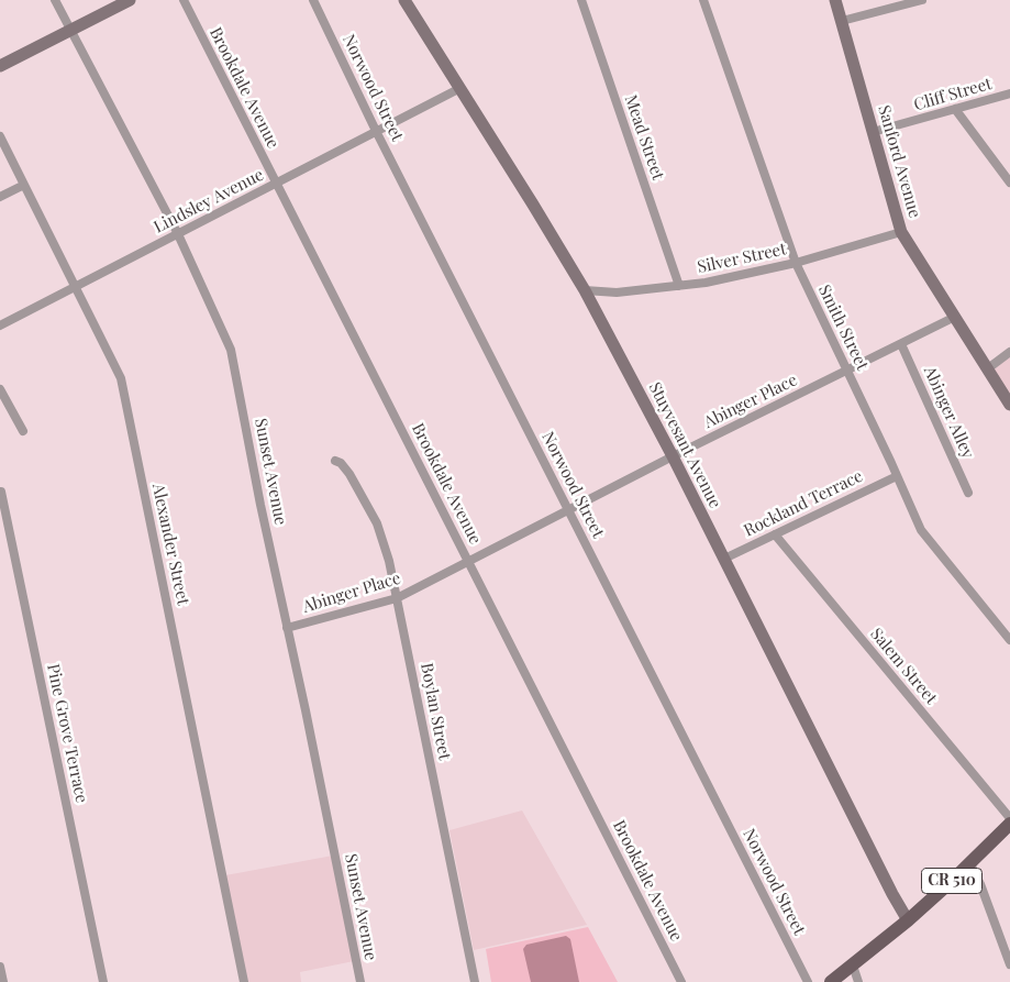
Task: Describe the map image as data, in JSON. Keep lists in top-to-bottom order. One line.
{"streets":{"main road":["Sanford Avenue","Stuyvesant Avenue","CR 510"],"street":["Brookdale Avenue","Norwood Street","Cliff Street","Mead Street","Lindsley Avenue","Silver Street","Smith Street","Abinger Place","Abinger Alley","Sunset Avenue","Rockland Terrace","Alexander Street","Salem Street","Boylan Street","Pine Grove Terrace"]},"crossings":[["Brookdale Avenue","Lindsley Avenue"],["Brookdale Avenue","Abinger Place"],["Norwood Street","Lindsley Avenue"],["Norwood Street","Abinger Place"],["Cliff Street","Sanford Avenue"],["Mead Street","Silver Street"],["Sanford Avenue","Silver Street"],["Sanford Avenue","Abinger Place"],["Lindsley Avenue","Stuyvesant Avenue"],["Lindsley Avenue","Sunset Avenue"],["Lindsley Avenue","Alexander Street"],["Silver Street","Smith Street"],["Silver Street","Stuyvesant Avenue"],["Smith Street","Abinger Place"],["Smith Street","Rockland Terrace"],["Abinger Place","Abinger Alley"],["Abinger Place","Stuyvesant Avenue"],["Abinger Place","Sunset Avenue"],["Abinger Place","Boylan Street"],["Stuyvesant Avenue","Rockland Terrace"],["Stuyvesant Avenue","CR 510"],["Rockland Terrace","Salem Street"]]}
